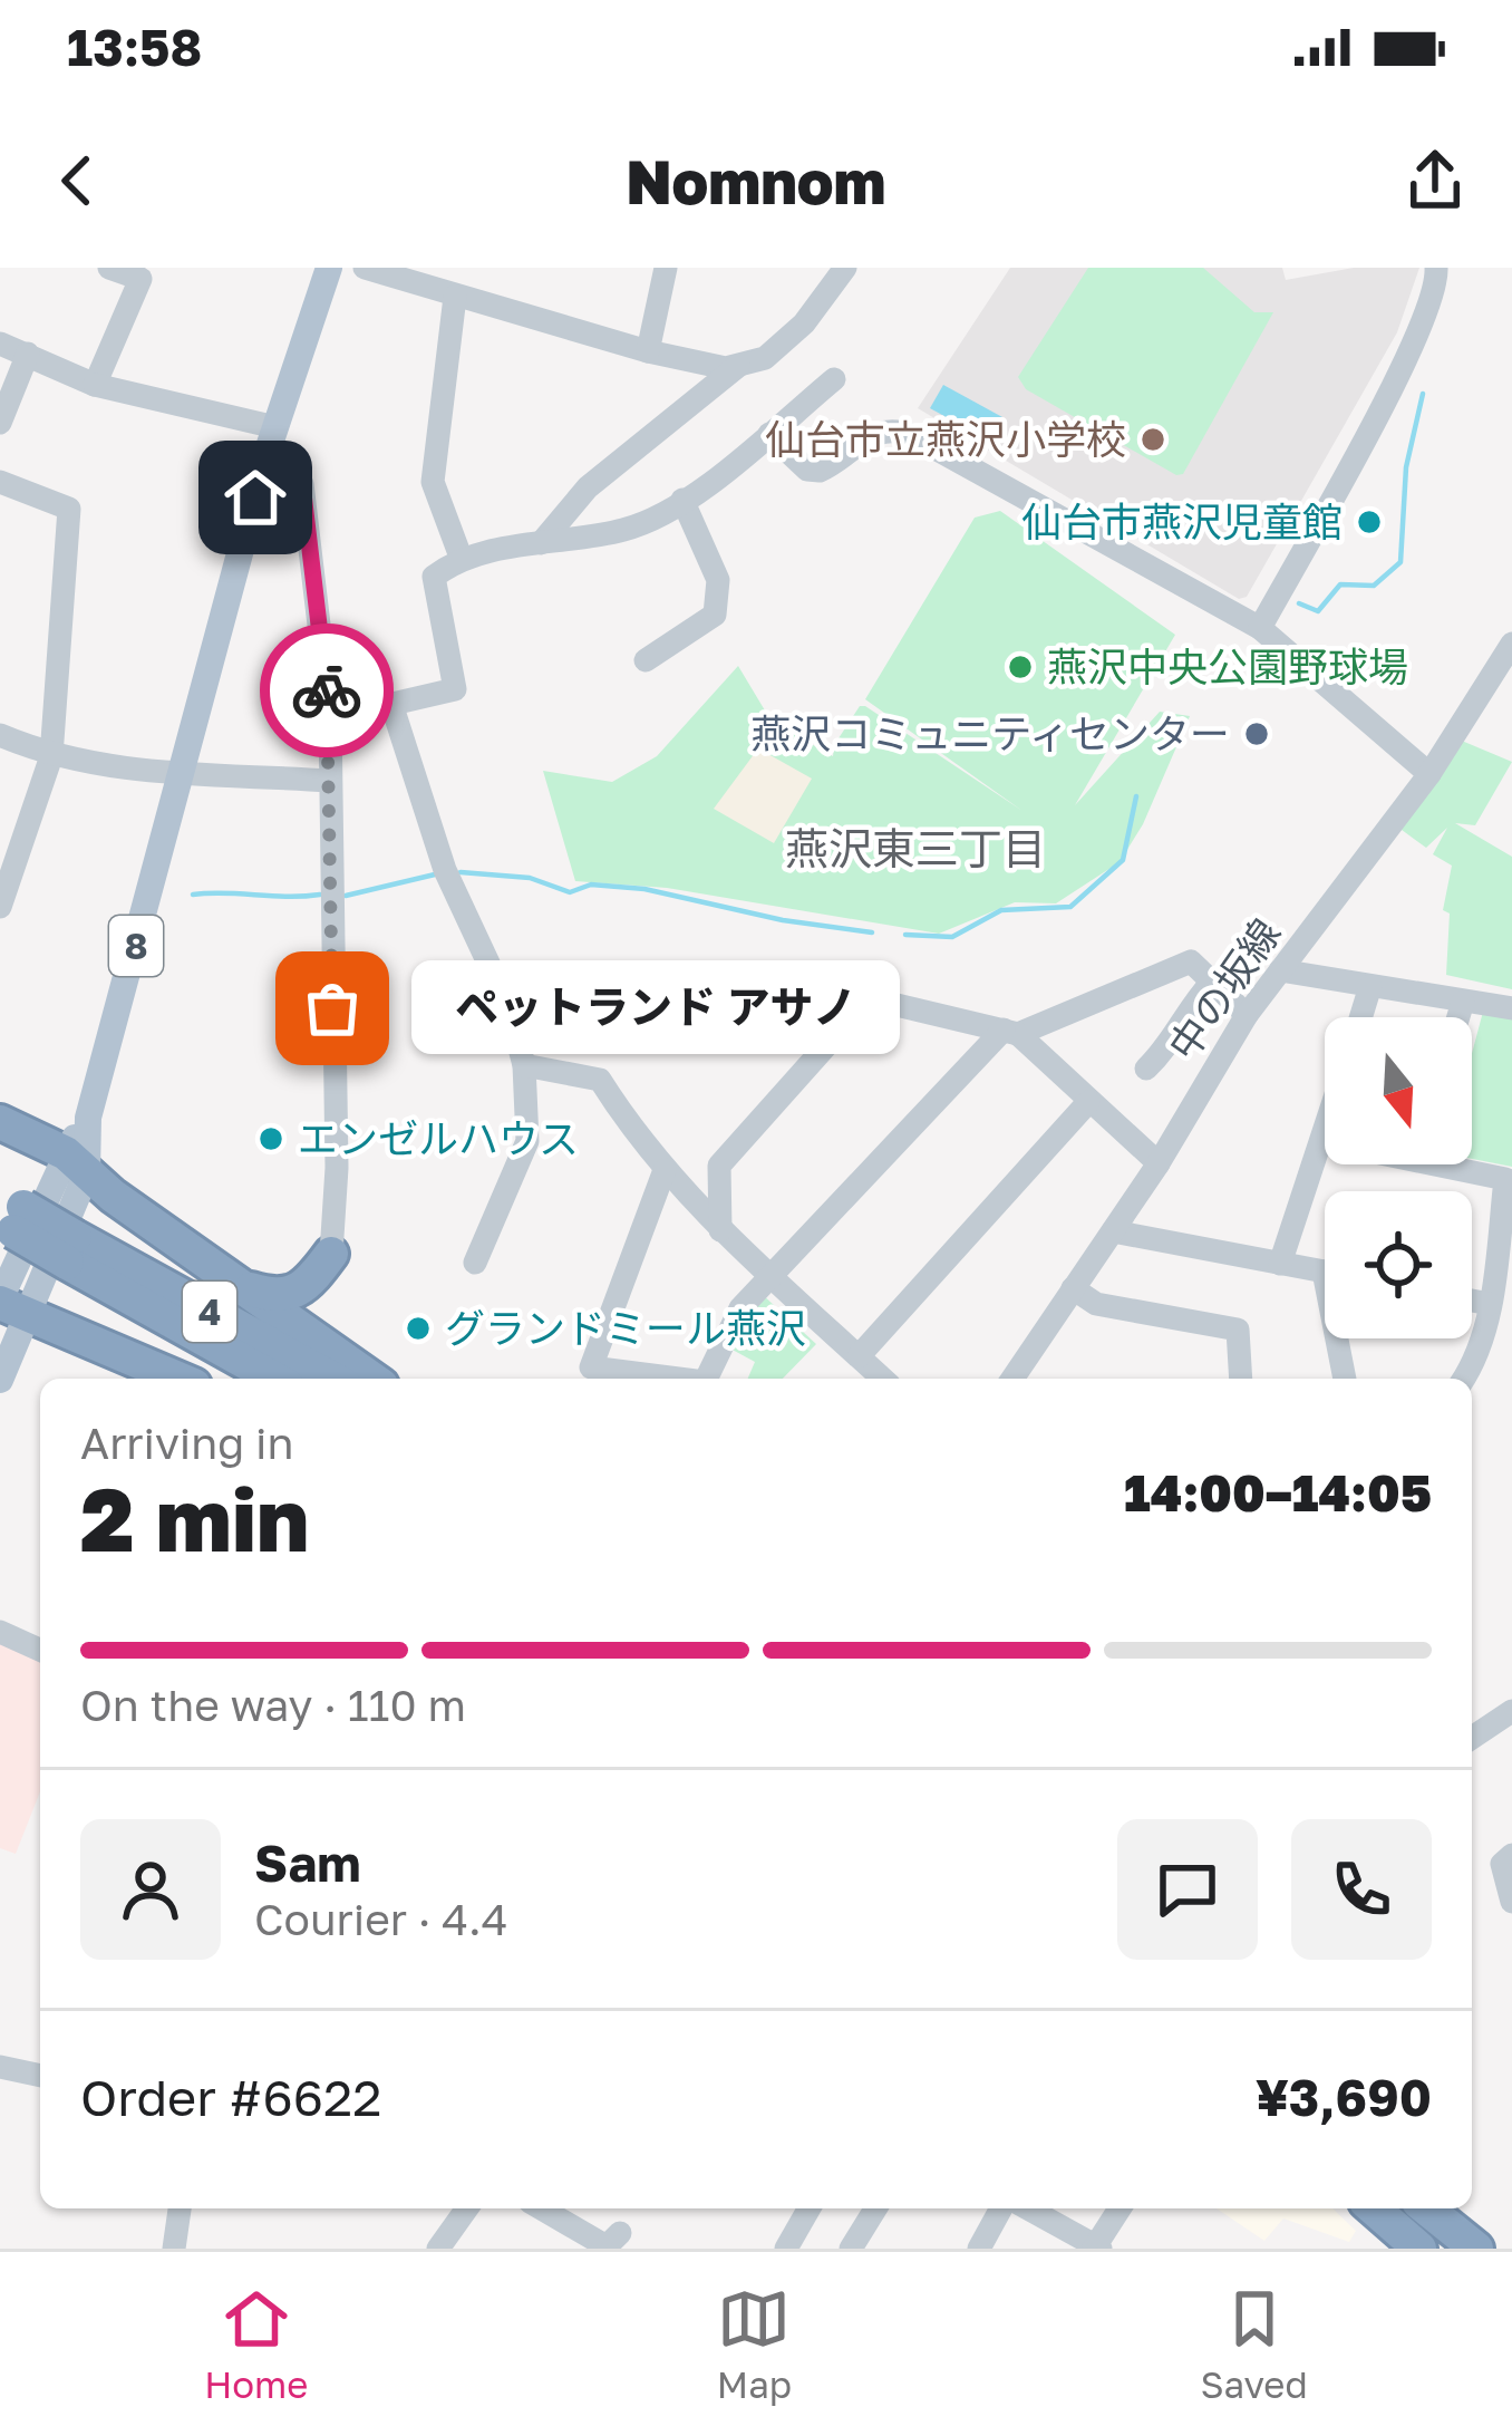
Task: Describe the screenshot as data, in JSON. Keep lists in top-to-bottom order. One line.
{"streets":{"highway":["4"],"main road":["8"],"street":["中の坂線"]},"districts":["燕沢東三丁目"],"places":["仙台市立燕沢小学校","仙台市燕沢児童館","燕沢中央公園野球場","燕沢コミュニティセンター","ペットランド アサノ","エンゼルハウス","グランドミール燕沢"],"north":"bottom","page":{"status":"13:58","header":"Nomnom","bubble":"ペットランド アサノ","heading":["2 min","Arriving in","14:00–14:05"],"panel":["Sam","Courier · 4.4","Order #6622","¥3,690"],"bar":"On the way · 110 m","tabs":["Home","Map","Saved"]}}
